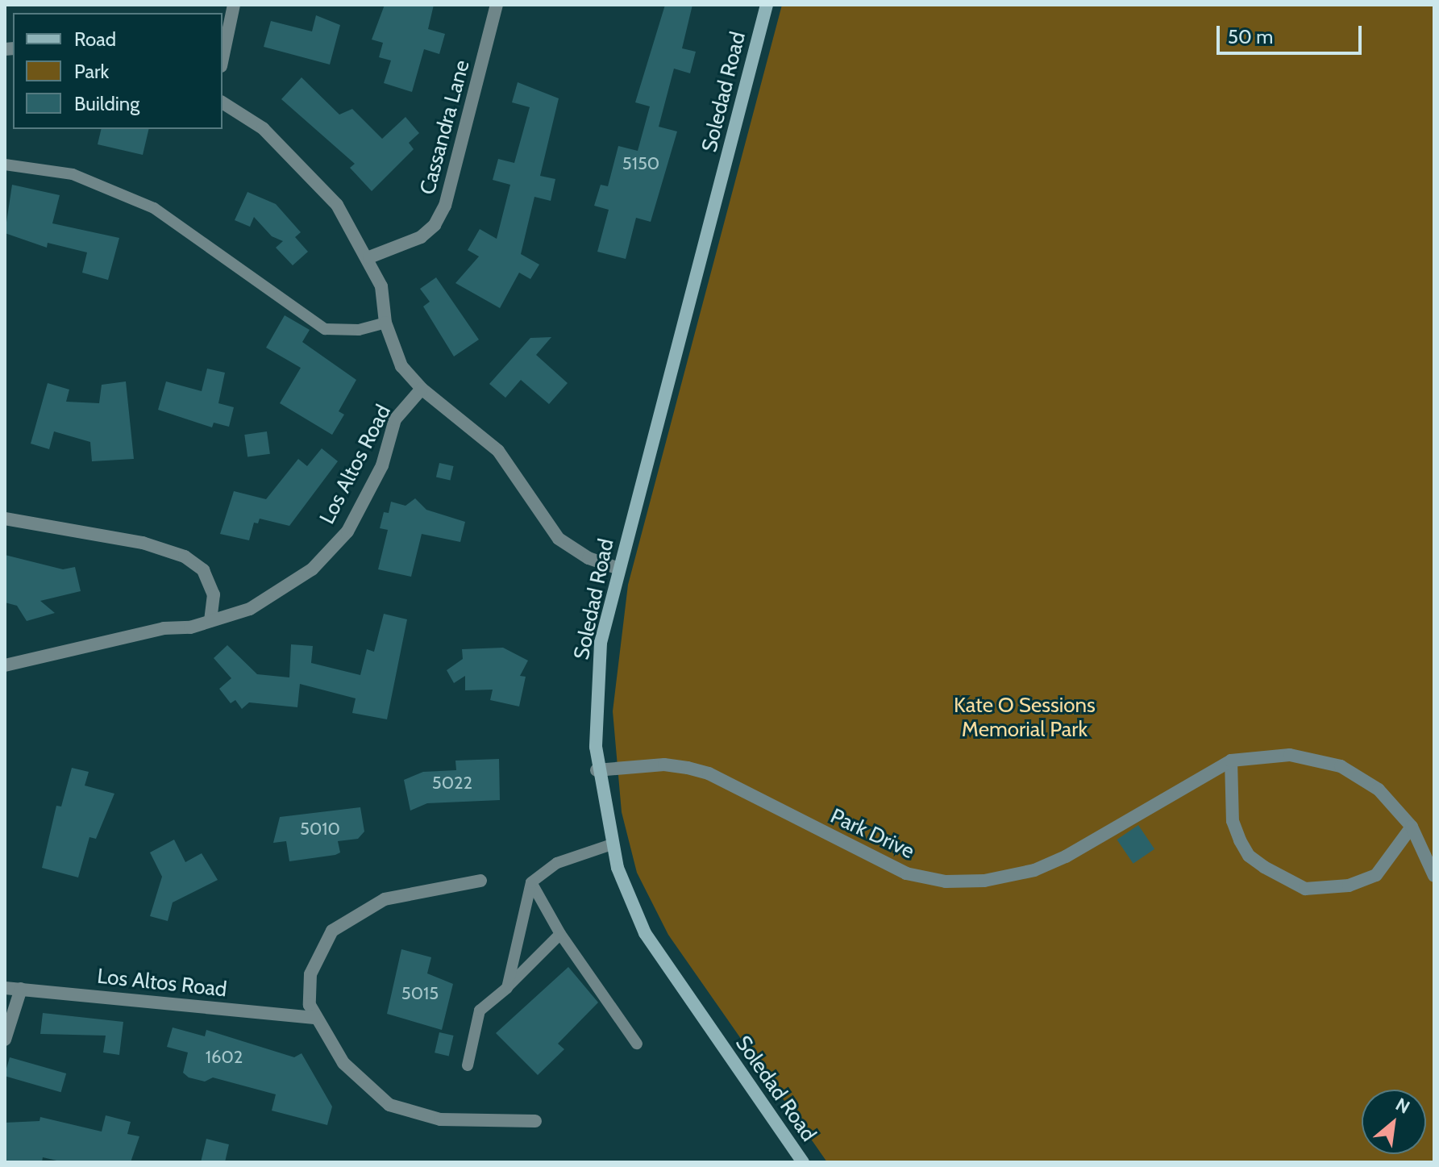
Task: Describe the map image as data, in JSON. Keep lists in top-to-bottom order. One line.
{"streets":{"street":["Soledad Road","Cassandra Lane","Los Altos Road","Park Drive"]},"crossings":[["Soledad Road","Park Drive"]],"parks":["Kate O Sessions Memorial Park"],"house_numbers":["5150","5022","5010","5015","1602"],"legend":["Road","Park","Building"],"scale_bar":"50 m","north":"top right"}
